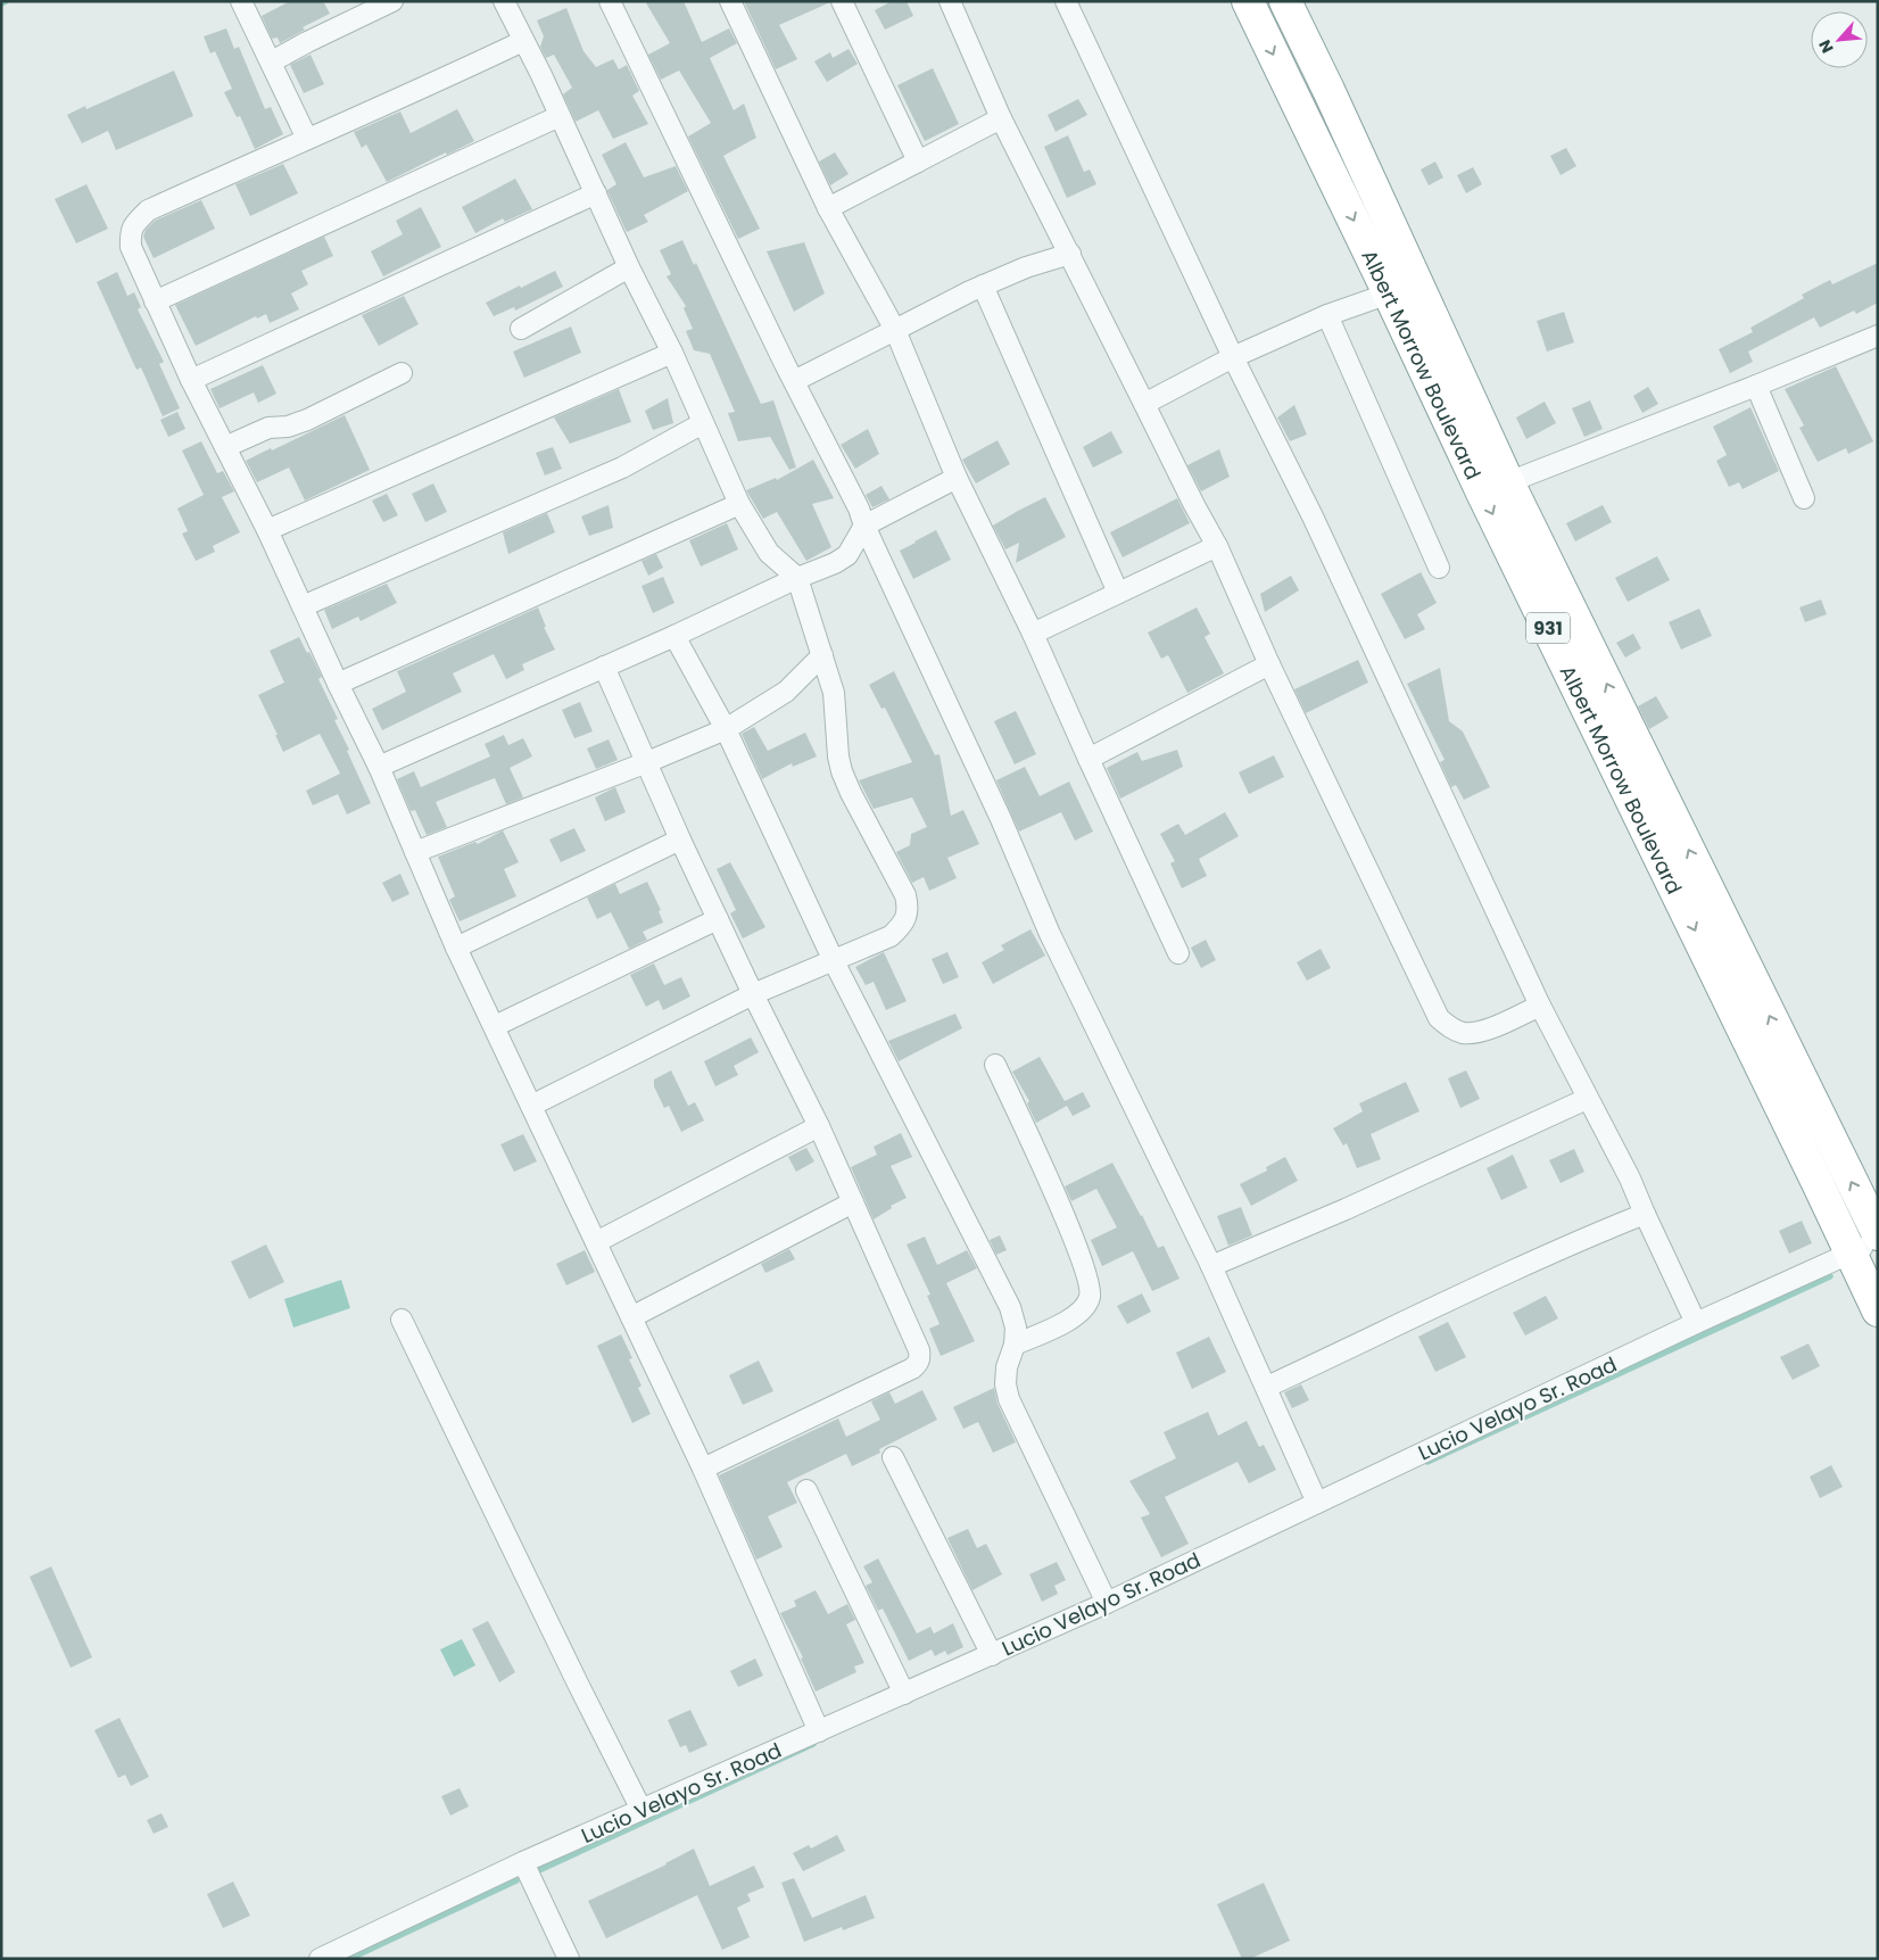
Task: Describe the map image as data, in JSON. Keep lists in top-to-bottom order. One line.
{"streets":{"highway":["Albert Morrow Boulevard","931"],"street":["Lucio Velayo Sr. Road"]},"crossings":[["Albert Morrow Boulevard","Lucio Velayo Sr. Road"]],"north":"bottom left"}
